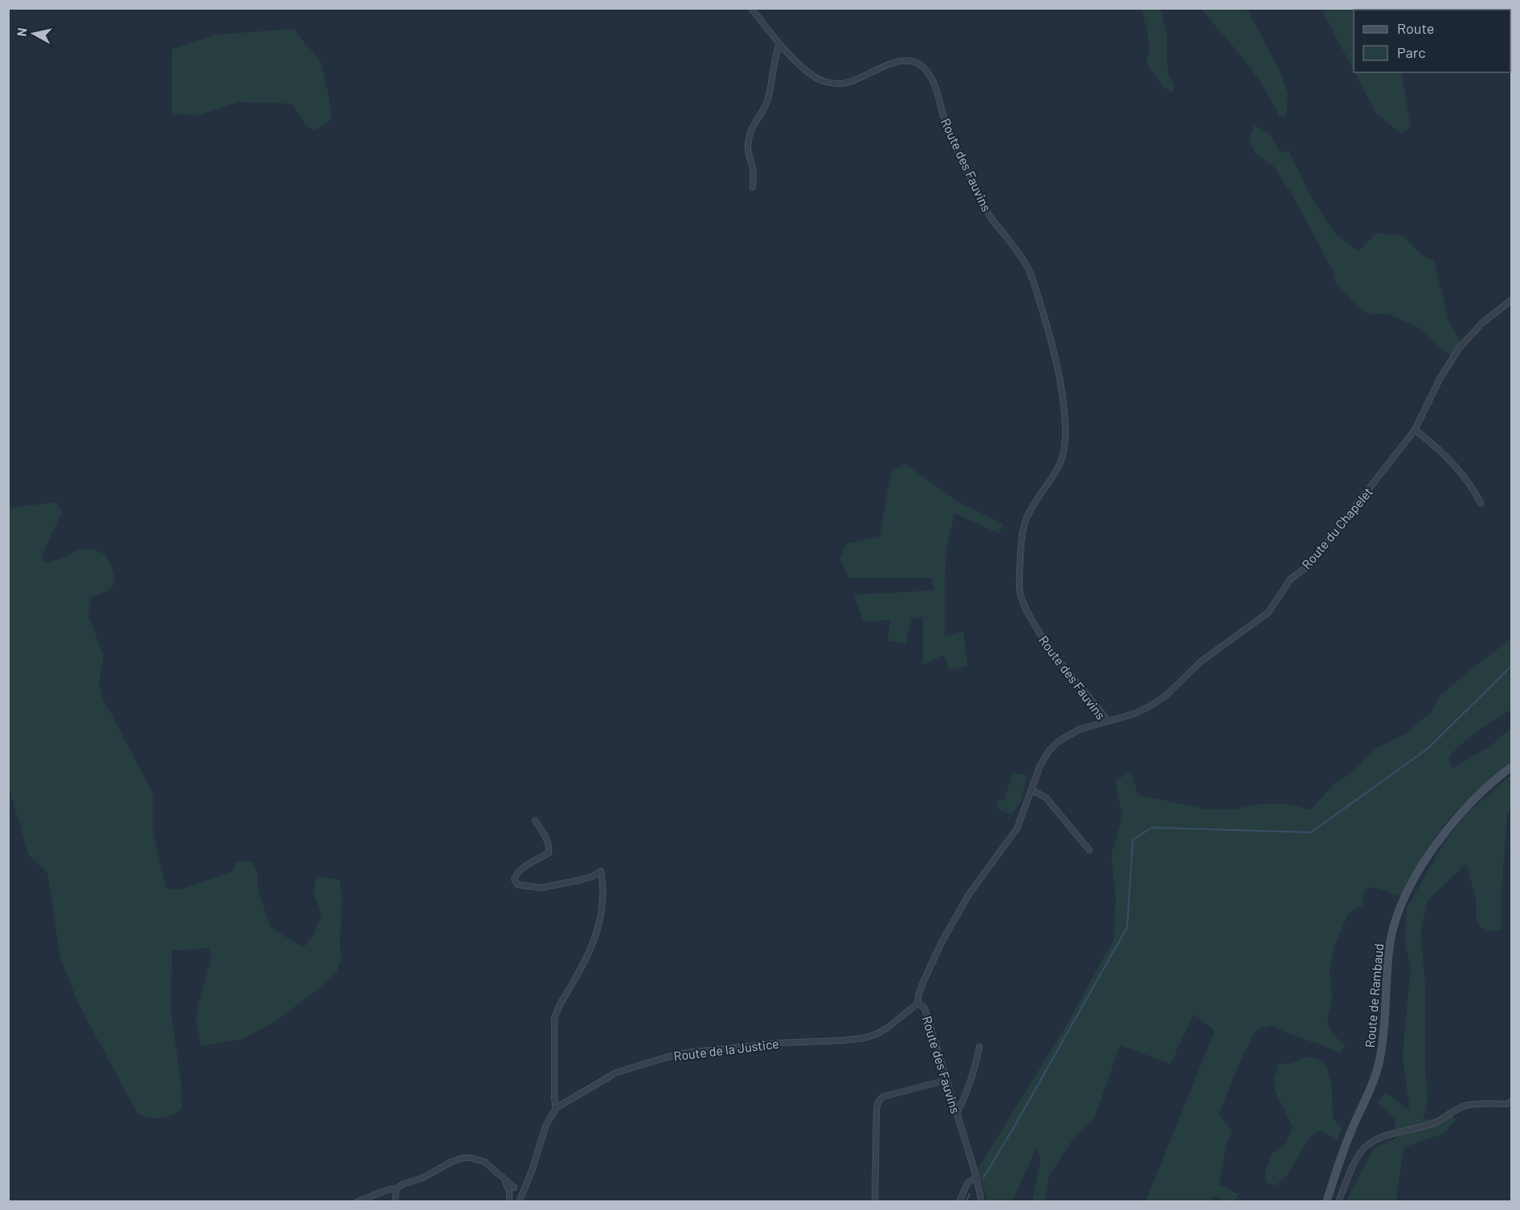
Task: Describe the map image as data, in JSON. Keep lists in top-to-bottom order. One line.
{"streets":{"street":["Route des Fauvins","Route du Chapelet","Route de Rambaud","Route de la Justice"]},"crossings":[["Route des Fauvins","Route du Chapelet"],["Route des Fauvins","Route de la Justice"]],"legend":["Route","Parc"],"north":"left"}
